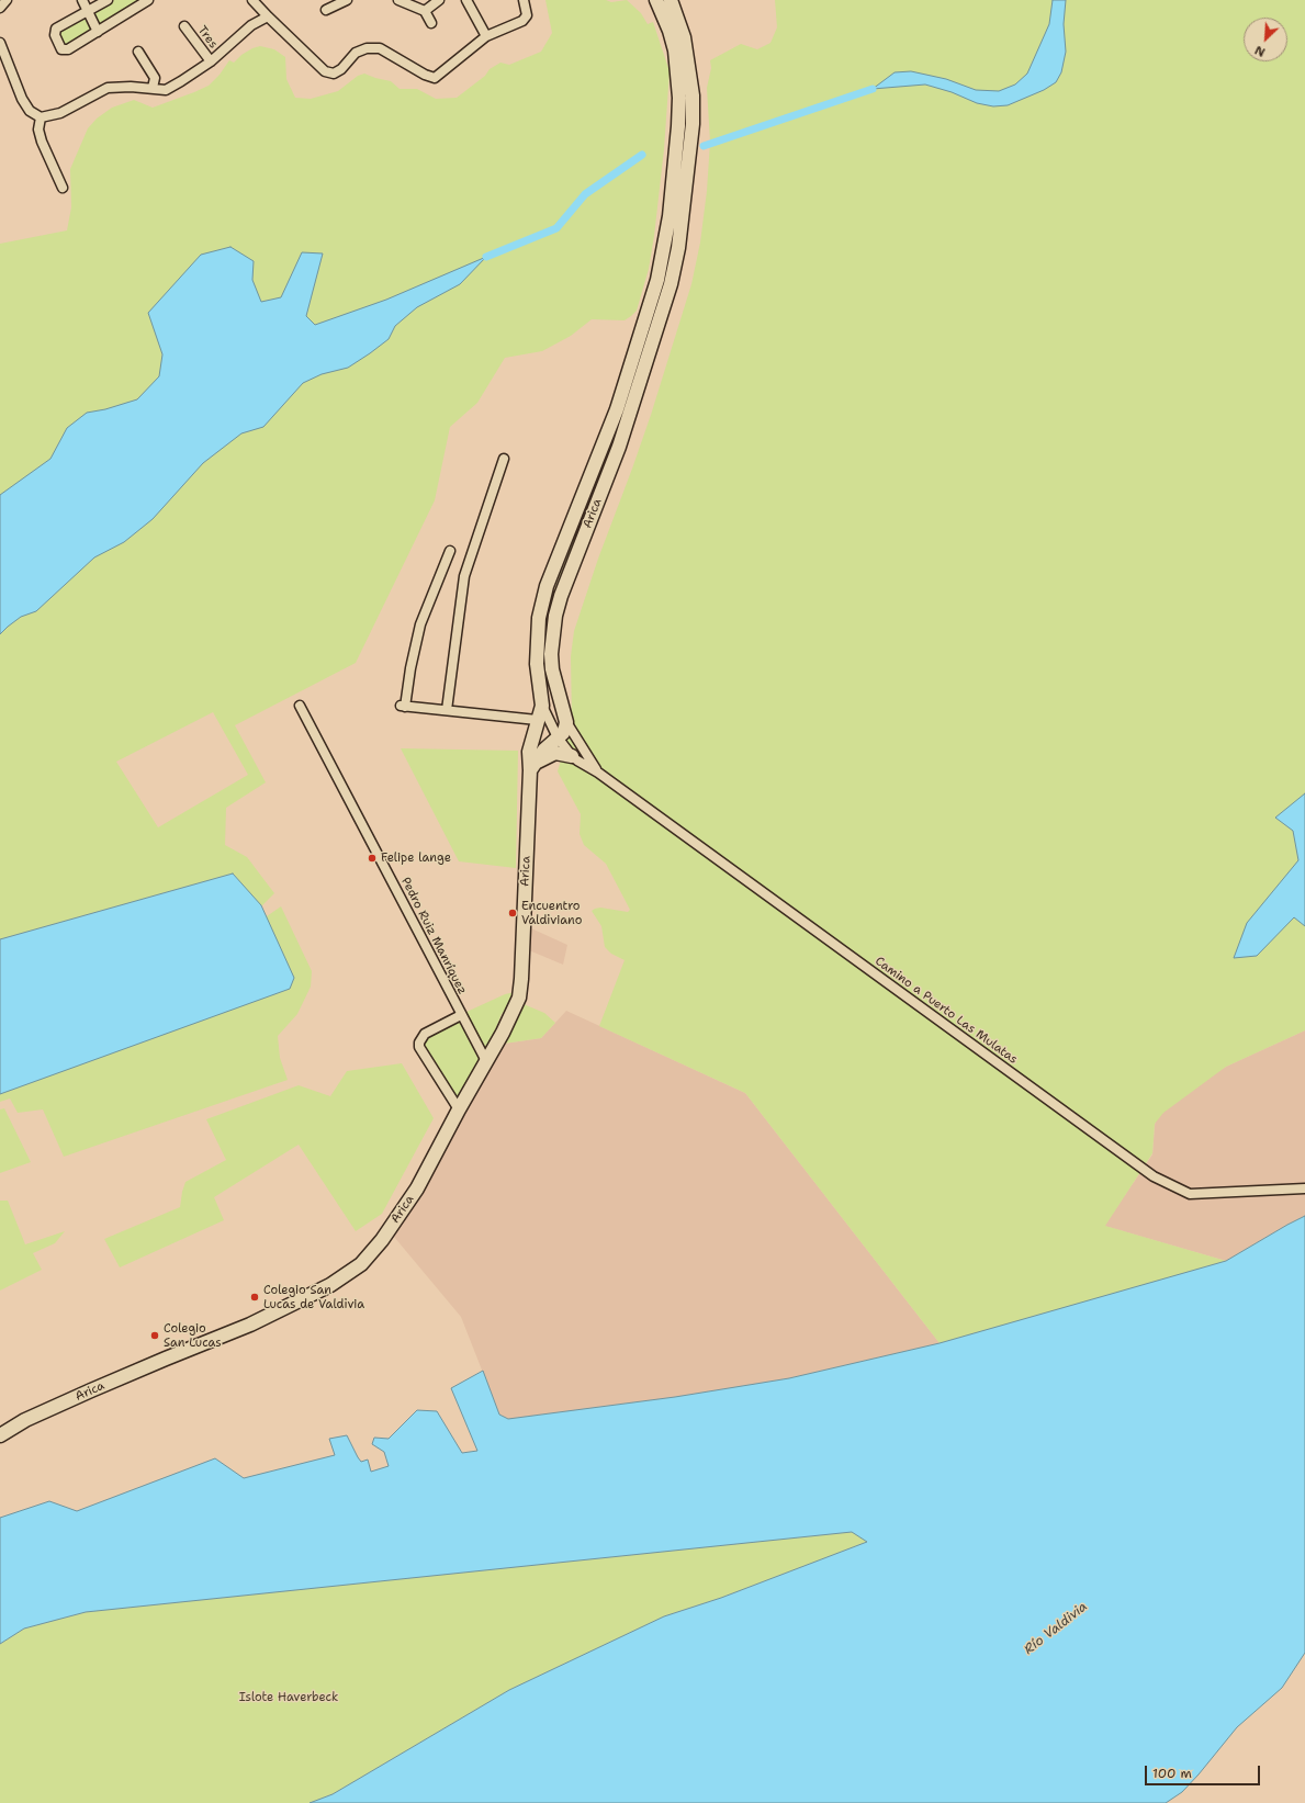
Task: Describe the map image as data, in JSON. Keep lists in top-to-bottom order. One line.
{"streets":{"main road":["Arica"],"street":["Tres","Pedro Ruiz Manríquez","Camino a Puerto Las Mulatas"]},"crossings":[["Arica","Pedro Ruiz Manríquez"],["Arica","Camino a Puerto Las Mulatas"]],"water":["Río Valdivia"],"parks":["Islote Haverbeck"],"places":["Felipe lange","Encuentro Valdiviano","Colegio San Lucas de Valdivia","Colegio San Lucas"],"scale_bar":"100 m","north":"bottom left"}
